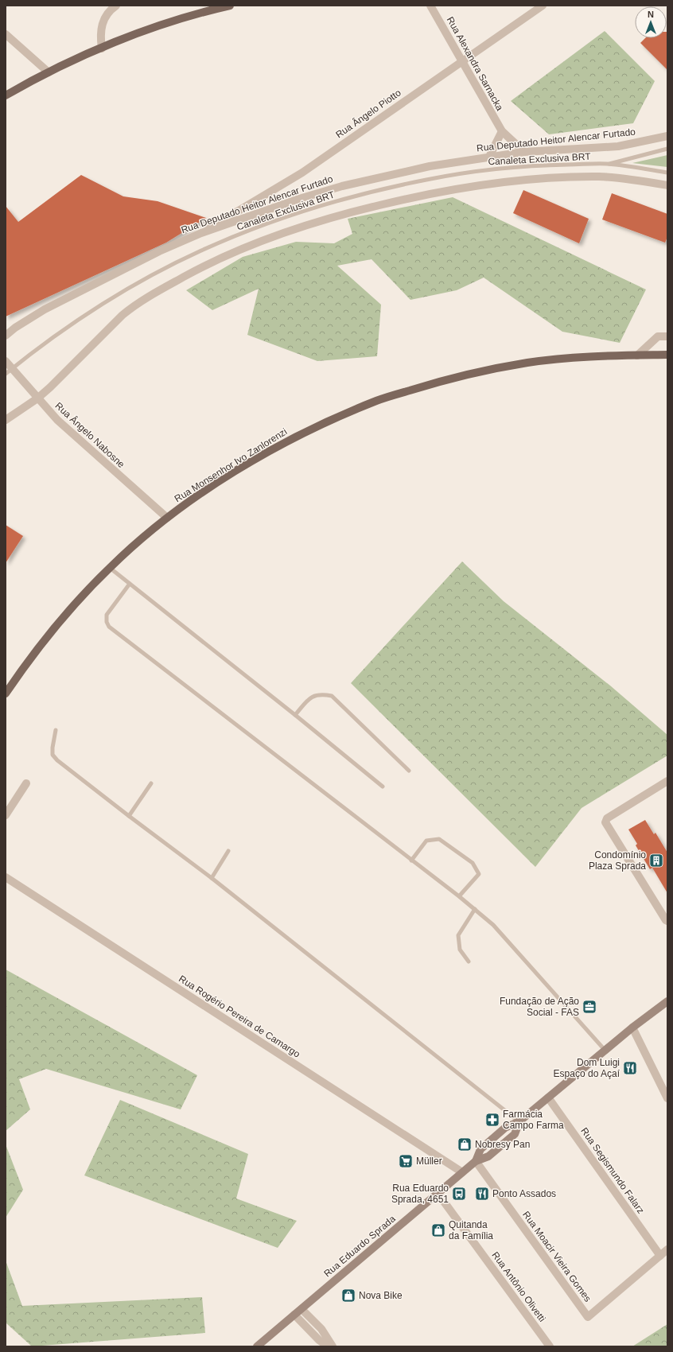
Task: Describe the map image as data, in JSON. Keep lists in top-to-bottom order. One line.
{"streets":{"main road":["Rua Monsenhor Ivo Zanlorenzi","Rua Eduardo Sprada"],"street":["Rua Alexandra Sarnacka","Rua Ângelo Piotto","Rua Deputado Heitor Alencar Furtado","Rua Ângelo Nabosne","Rua Rogério Pereira de Camargo","Rua Segismundo Falarz","Rua Moacir Vieira Gomes","Rua Antônio Olivetti"],"lane":["Canaleta Exclusiva BRT"]},"crossings":[["Rua Alexandra Sarnacka","Rua Ângelo Piotto"],["Rua Alexandra Sarnacka","Rua Deputado Heitor Alencar Furtado"],["Rua Ângelo Piotto","Rua Deputado Heitor Alencar Furtado"],["Rua Ângelo Nabosne","Rua Monsenhor Ivo Zanlorenzi"],["Rua Rogério Pereira de Camargo","Rua Eduardo Sprada"],["Rua Segismundo Falarz","Rua Eduardo Sprada"],["Rua Segismundo Falarz","Rua Moacir Vieira Gomes"],["Rua Eduardo Sprada","Rua Moacir Vieira Gomes"],["Rua Eduardo Sprada","Rua Antônio Olivetti"]],"places":{"building":["Condomínio Plaza Sprada"],"office":["Fundação de Ação Social - FAS"],"restaurant":["Dom Luigi Espaço do Açaí","Ponto Assados"],"pharmacy":["Farmácia Campo Farma"],"shop":["Nobresy Pan","Quitanda da Família","Nova Bike"],"supermarket":["Müller"],"bus stop":["Rua Eduardo Sprada, 4651"]},"north":"top"}
